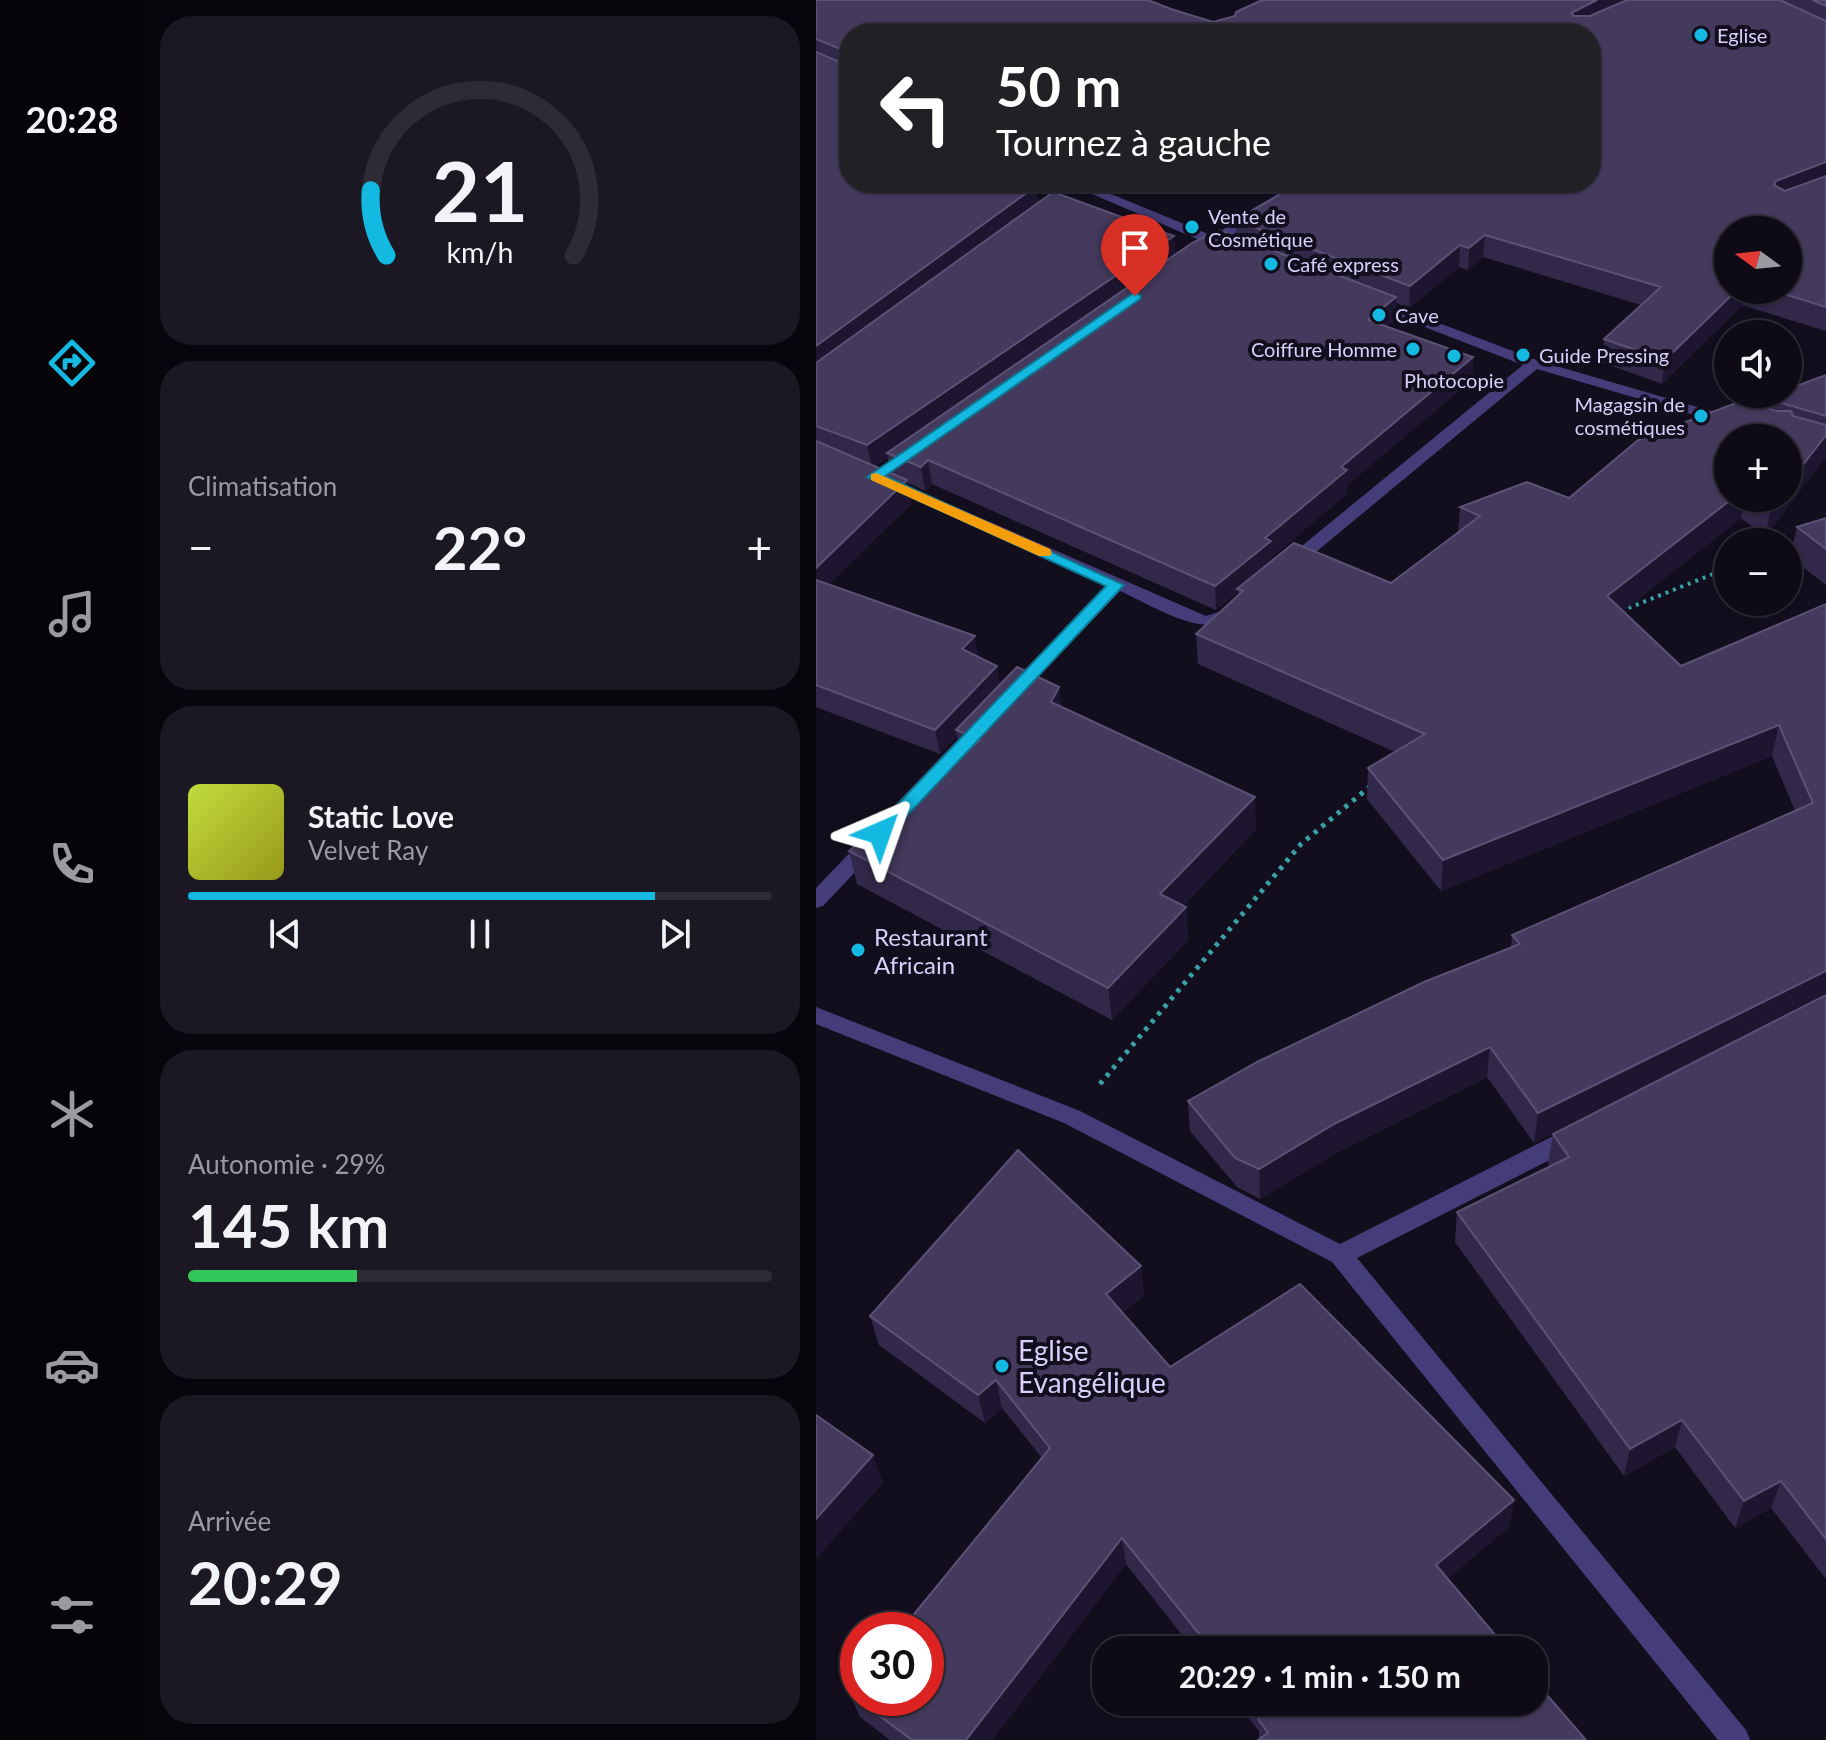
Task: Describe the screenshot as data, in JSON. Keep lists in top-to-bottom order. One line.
{"places":["Eglise","Vente de Cosmétique","Café express","Cave","Coiffure Homme","Guide Pressing","Photocopie","Magagsin de cosmétiques","Restaurant Africain","Eglise Evangélique"],"north":"left","page":{"tabs":"20:28","turn":["50 m","Tournez à gauche"],"map_buttons":["+","−"],"tile":["Climatisation",["Autonomie · 29%","145 km"],["Arrivée","20:29"]],"heat":["−","22°","+"],"song":["Static Love","Velvet Ray"],"limit":"30","trip":"20:29 · 1 min · 150 m","gauge":["21","km/h"]}}
